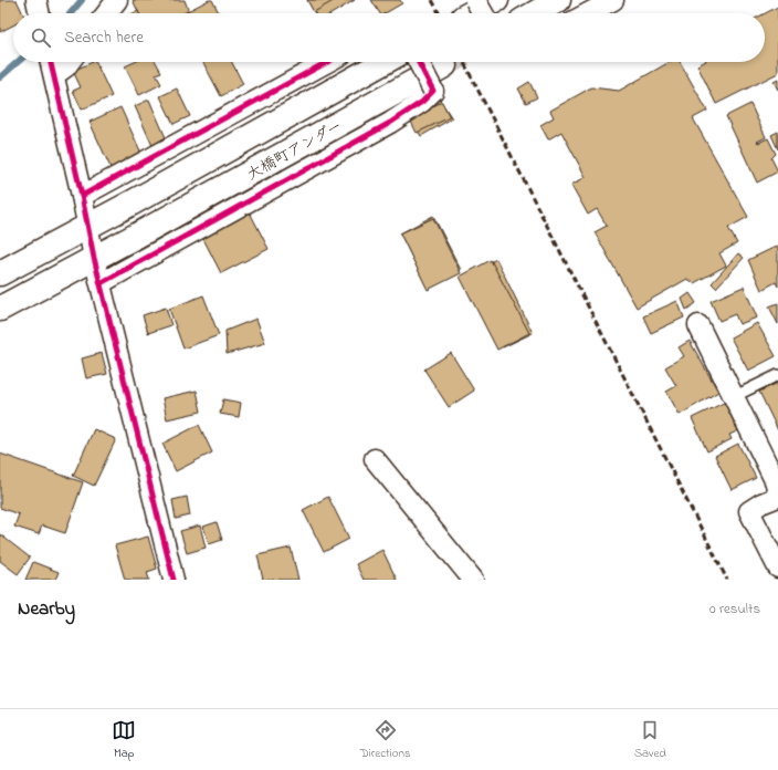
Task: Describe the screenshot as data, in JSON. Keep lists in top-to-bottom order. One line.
{"streets":{"main road":["大橋町アンダー"]},"page":{"search":"Search here","heading":["Nearby","0 results"],"nav":["Map","Directions","Saved"]}}
